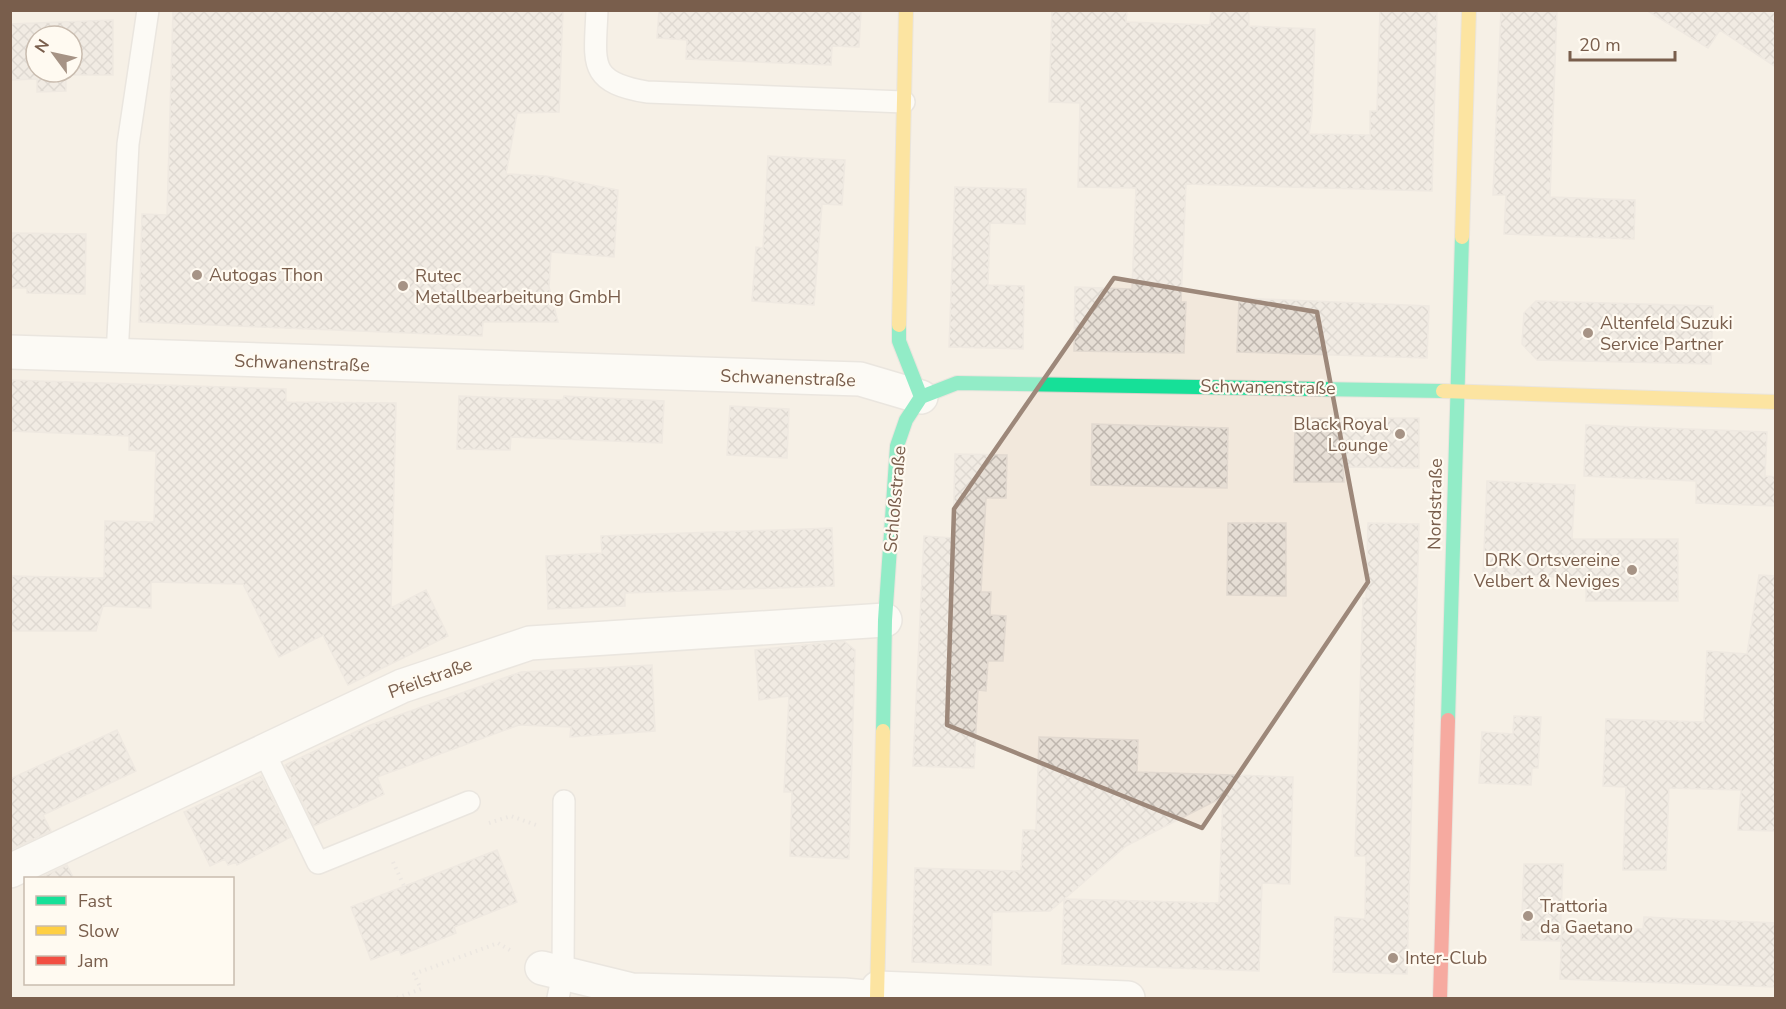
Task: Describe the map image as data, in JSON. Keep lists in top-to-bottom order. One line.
{"streets":{"street":["Schwanenstraße","Schloßstraße","Nordstraße","Pfeilstraße"]},"crossings":[["Schwanenstraße","Schloßstraße"],["Schwanenstraße","Nordstraße"],["Schloßstraße","Pfeilstraße"]],"places":["Autogas Thon","Rutec Metallbearbeitung GmbH","Altenfeld Suzuki Service Partner","Black Royal Lounge","DRK Ortsvereine Velbert & Neviges","Trattoria da Gaetano","Inter-Club"],"legend":["Fast","Slow","Jam"],"scale_bar":"20 m","north":"top left"}
